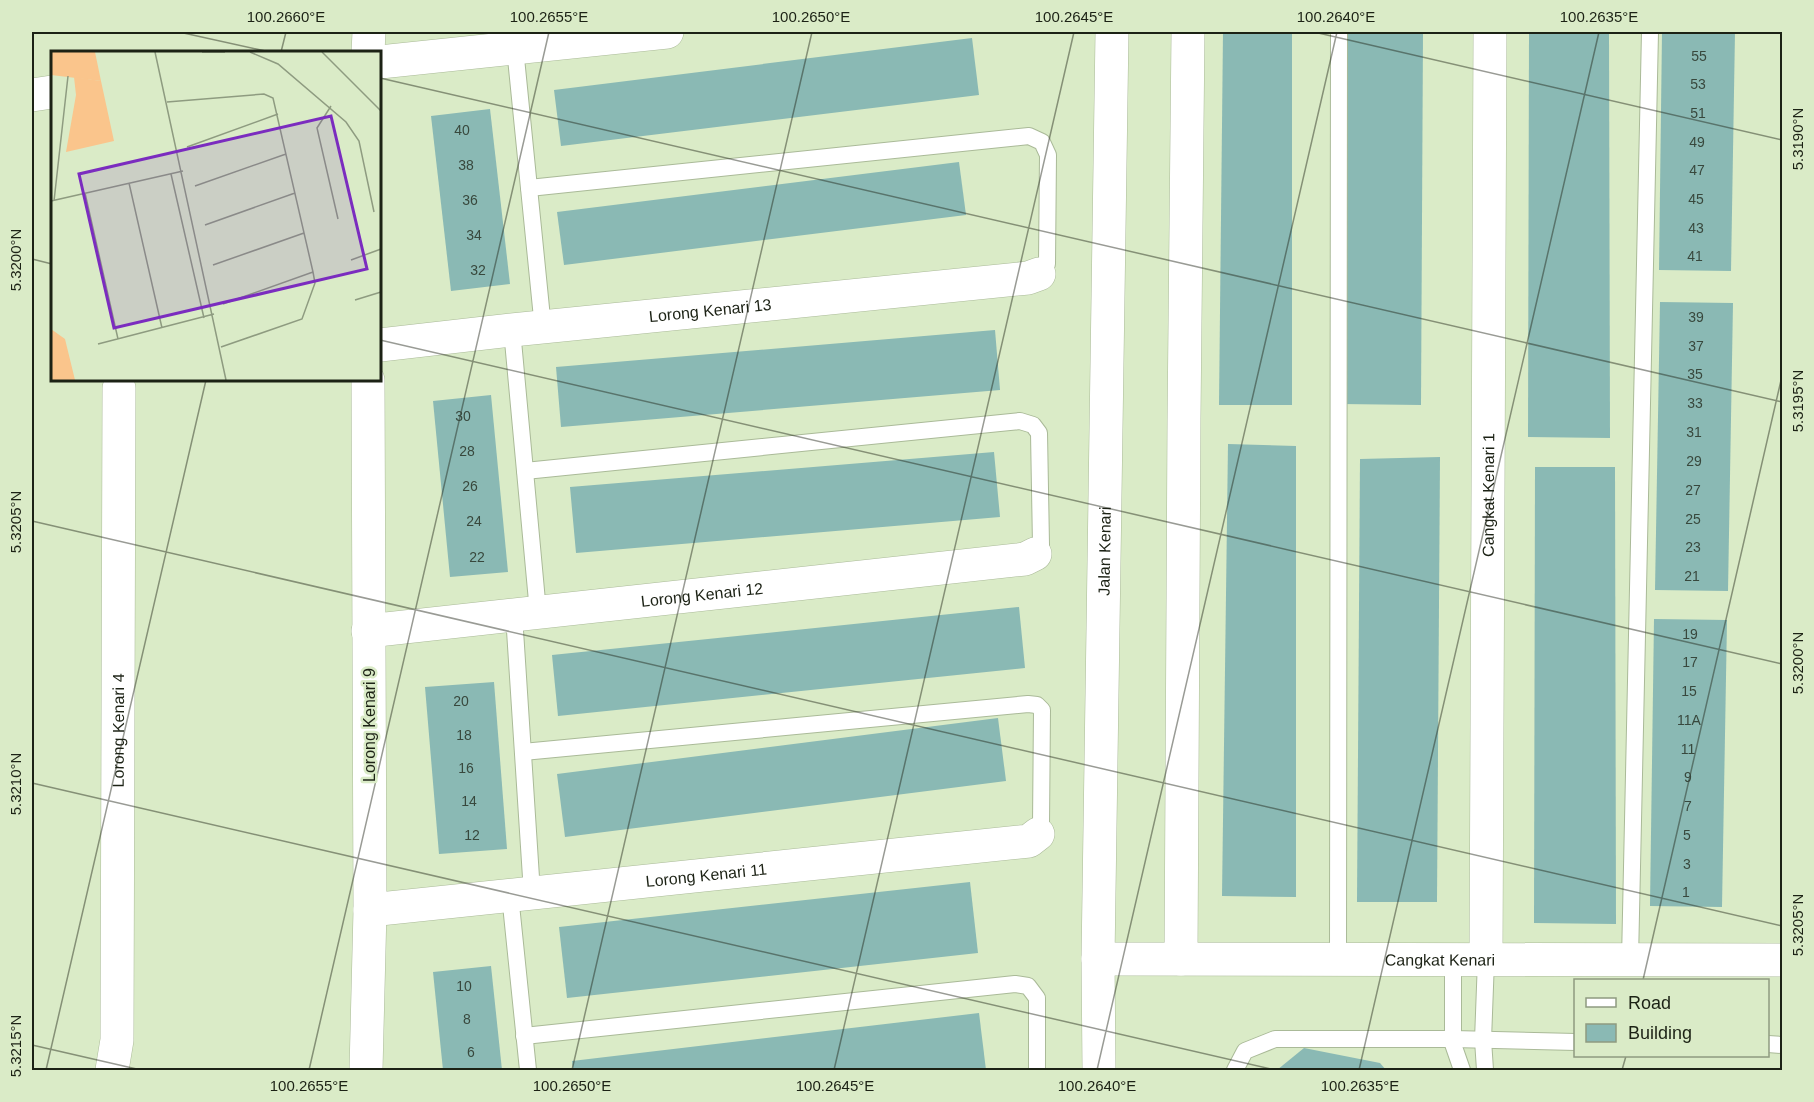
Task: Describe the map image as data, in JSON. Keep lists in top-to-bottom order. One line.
{"streets":{"street":["Lorong Kenari 13","Cangkat Kenari 1","Jalan Kenari","Lorong Kenari 12","Lorong Kenari 9","Lorong Kenari 4","Lorong Kenari 11","Cangkat Kenari"]},"crossings":[["Cangkat Kenari 1","Cangkat Kenari"],["Jalan Kenari","Cangkat Kenari"],["Lorong Kenari 12","Lorong Kenari 9"],["Lorong Kenari 9","Lorong Kenari 11"]],"house_numbers":["55","53","51","40","49","38","47","45","36","43","34","41","32","39","37","35","33","30","31","28","29","26","27","25","24","23","22","21","19","17","15","20","11A","18","11","16","9","14","7","12","5","3","1","10","8","6"],"legend":["Road","Building"],"coordinates":["100.2660°E","100.2655°E","100.2650°E","100.2645°E","100.2640°E","100.2635°E","5.3190°N","5.3200°N","5.3195°N","5.3205°N","5.3210°N","5.3215°N"]}
